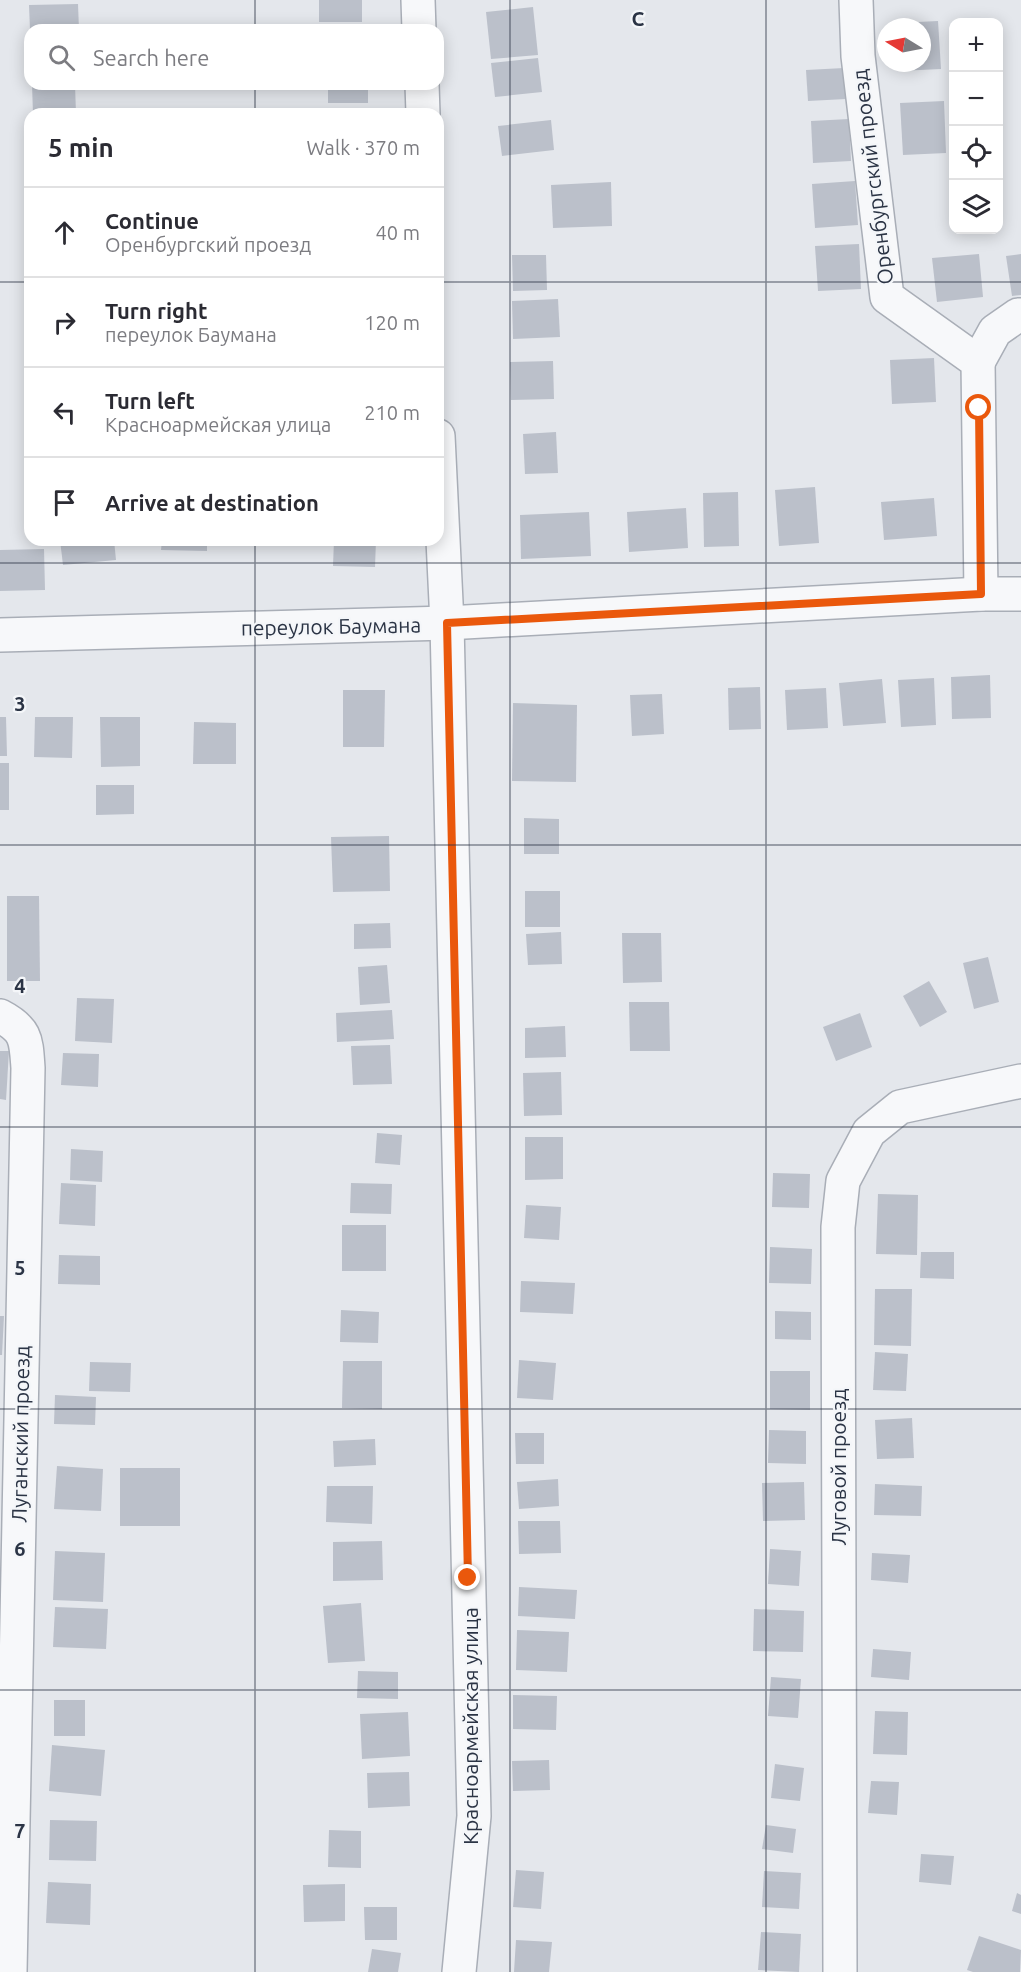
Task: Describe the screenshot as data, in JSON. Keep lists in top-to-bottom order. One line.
{"streets":{"street":["Оренбургский проезд","переулок Баумана","Луганский проезд","Луговой проезд","Красноармейская улица"]},"crossings":[["переулок Баумана","Красноармейская улица"]],"north":"left","page":{"map_buttons":["+","−"],"search":"Search here","heading":["5 min","Walk · 370 m"],"list":[["Continue","Оренбургский проезд","40 m"],["Turn right","переулок Баумана","120 m"],["Turn left","Красноармейская улица","210 m"],"Arrive at destination"]},"grid":{"columns":["C"],"rows":["3","4","5","6","7"]}}
